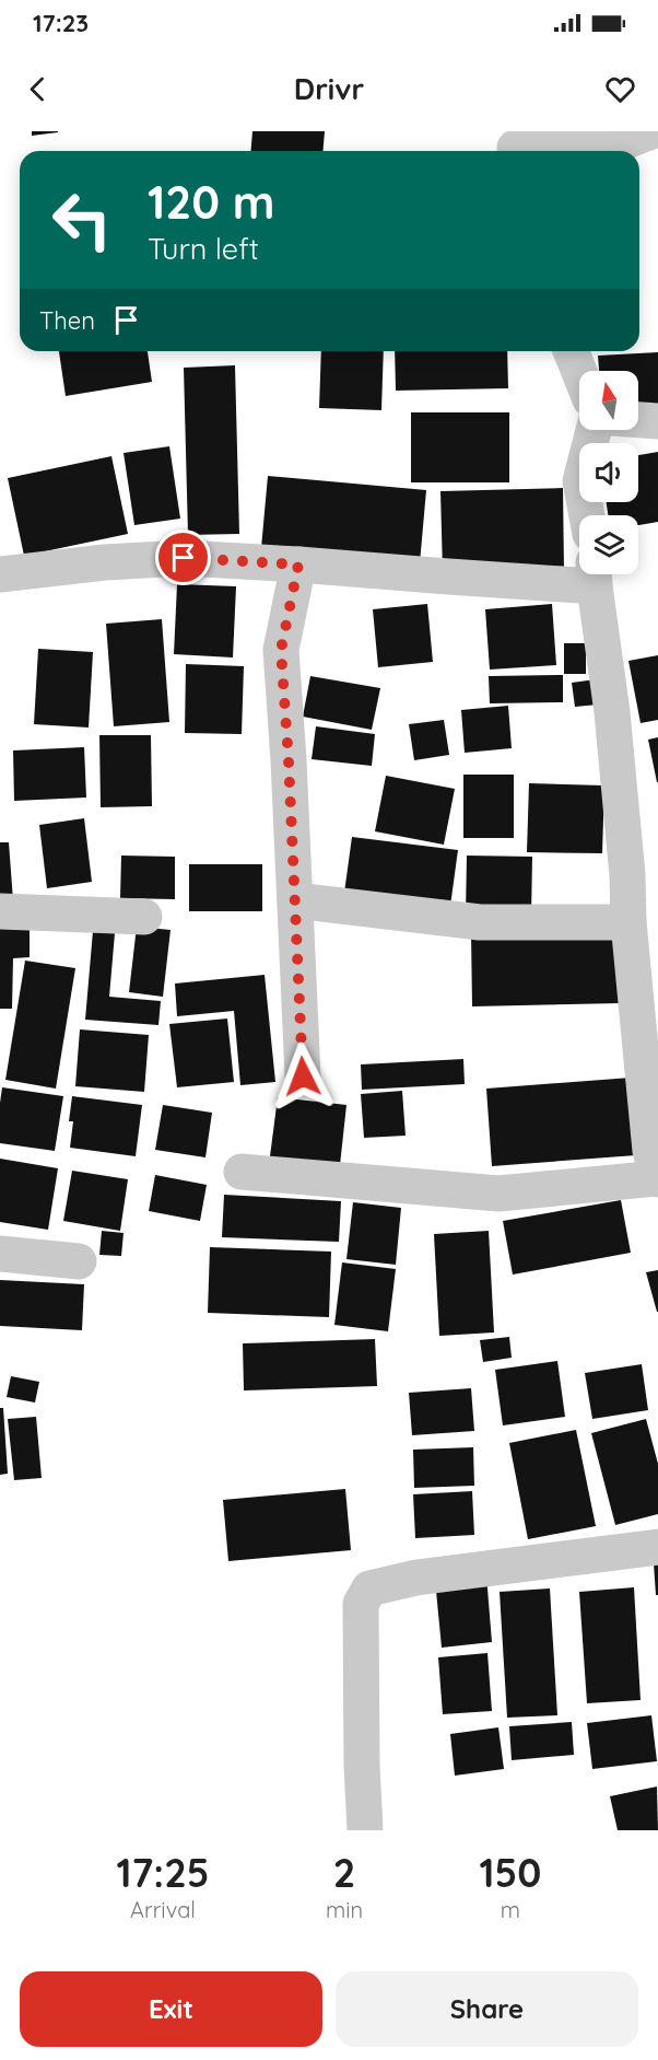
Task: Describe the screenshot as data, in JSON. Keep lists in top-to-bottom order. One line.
{"north":"top","page":{"status":"17:23","header":"Drivr","turn":["120 m","Turn left"],"then":"Then","eta":["17:25","Arrival","2","min","150","m"],"buttons":["Exit","Share"]}}
